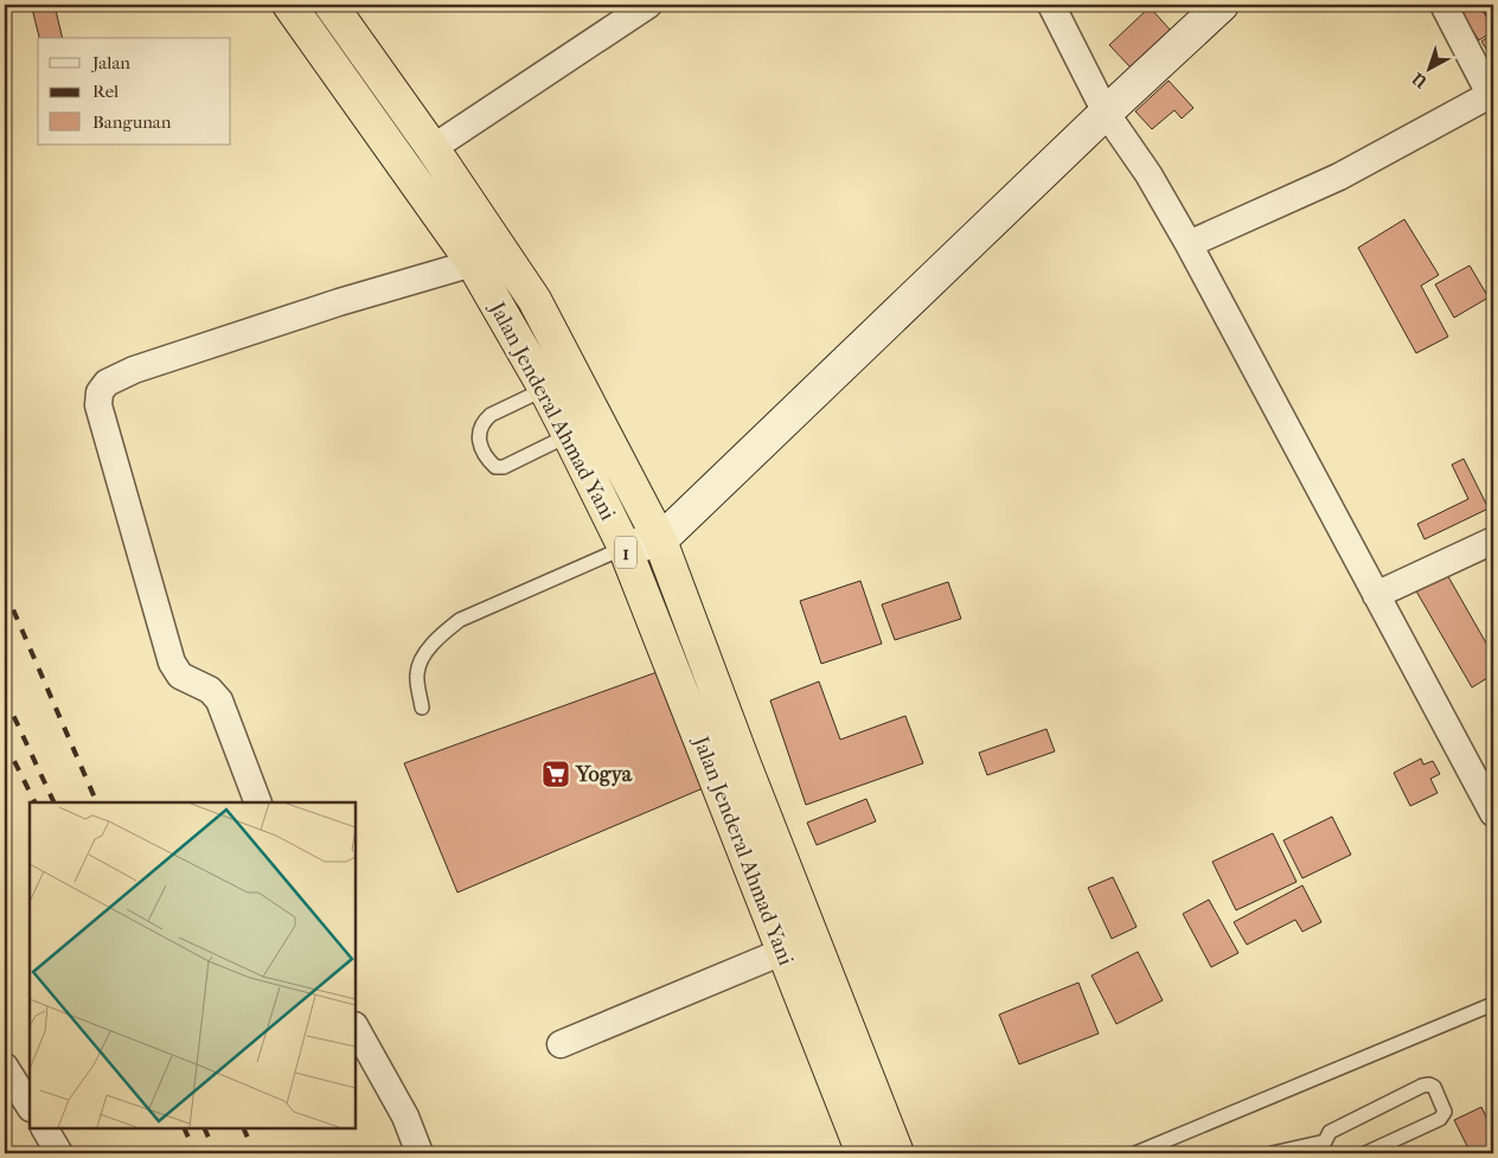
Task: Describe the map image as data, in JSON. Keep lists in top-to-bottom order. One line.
{"streets":{"highway":["Jalan Jenderal Ahmad Yani","1"]},"places":{"supermarket":["Yogya"]},"legend":["Jalan","Rel","Bangunan"],"north":"bottom left"}
